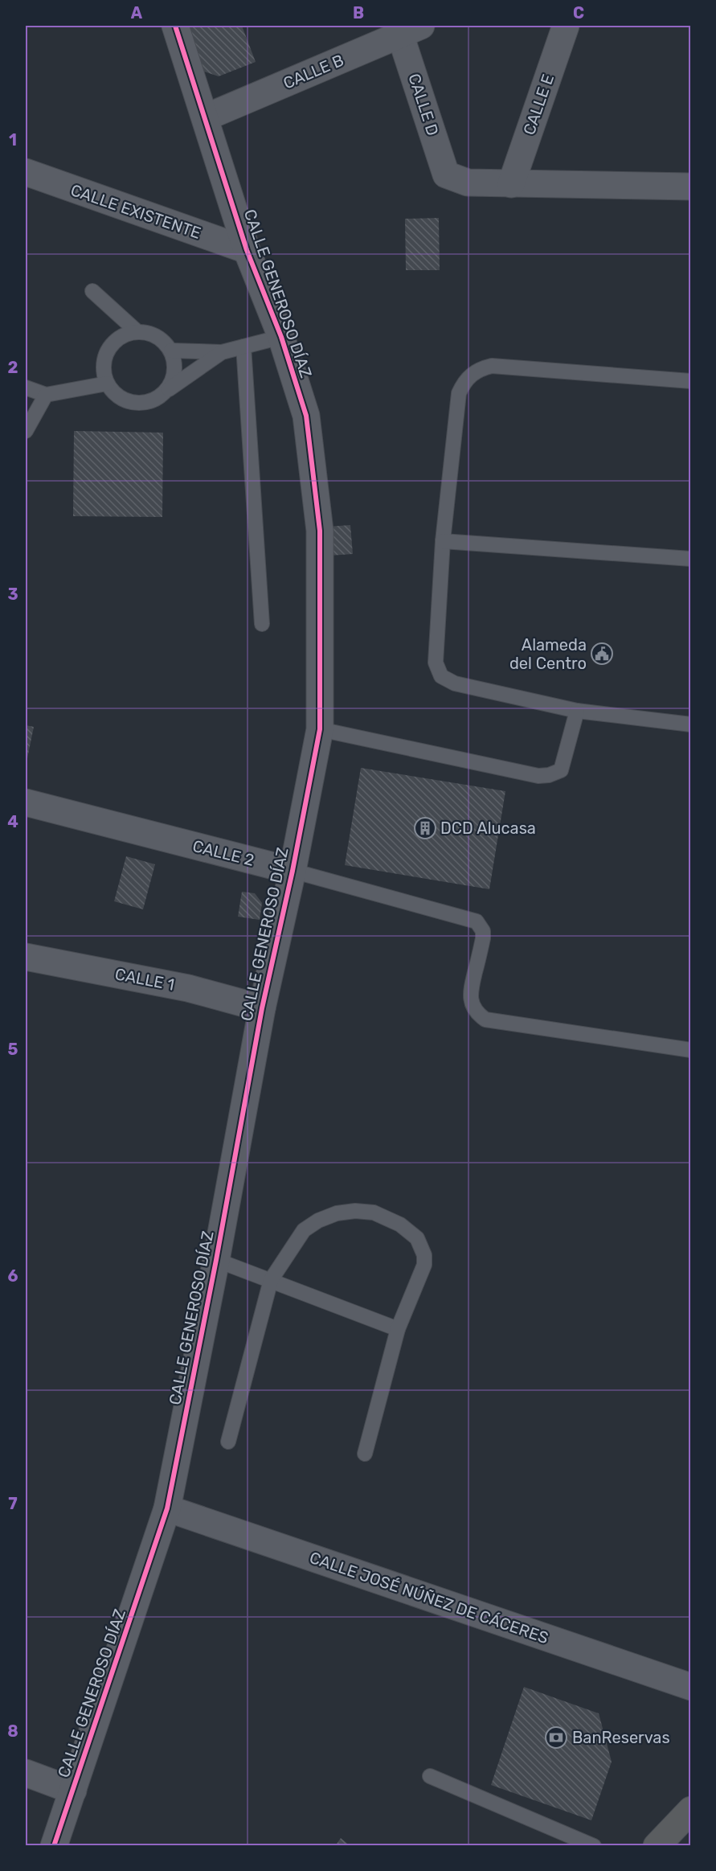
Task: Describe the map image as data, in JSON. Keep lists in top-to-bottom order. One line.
{"streets":{"street":["CALLE B","CALLE D","CALLE E","CALLE EXISTENTE","CALLE GENEROSO DÍAZ","CALLE 2","CALLE 1","CALLE JOSÉ NÚÑEZ DE CÁCERES"]},"crossings":[["CALLE B","CALLE D"],["CALLE B","CALLE GENEROSO DÍAZ"],["CALLE D","CALLE E"],["CALLE EXISTENTE","CALLE GENEROSO DÍAZ"],["CALLE GENEROSO DÍAZ","CALLE 2"],["CALLE GENEROSO DÍAZ","CALLE 1"],["CALLE GENEROSO DÍAZ","CALLE JOSÉ NÚÑEZ DE CÁCERES"]],"places":{"public building":["Alameda del Centro"],"building":["DCD Alucasa"],"bank":["BanReservas"]},"grid":{"columns":["A","B","C"],"rows":["1","2","3","4","5","6","7","8"]}}
